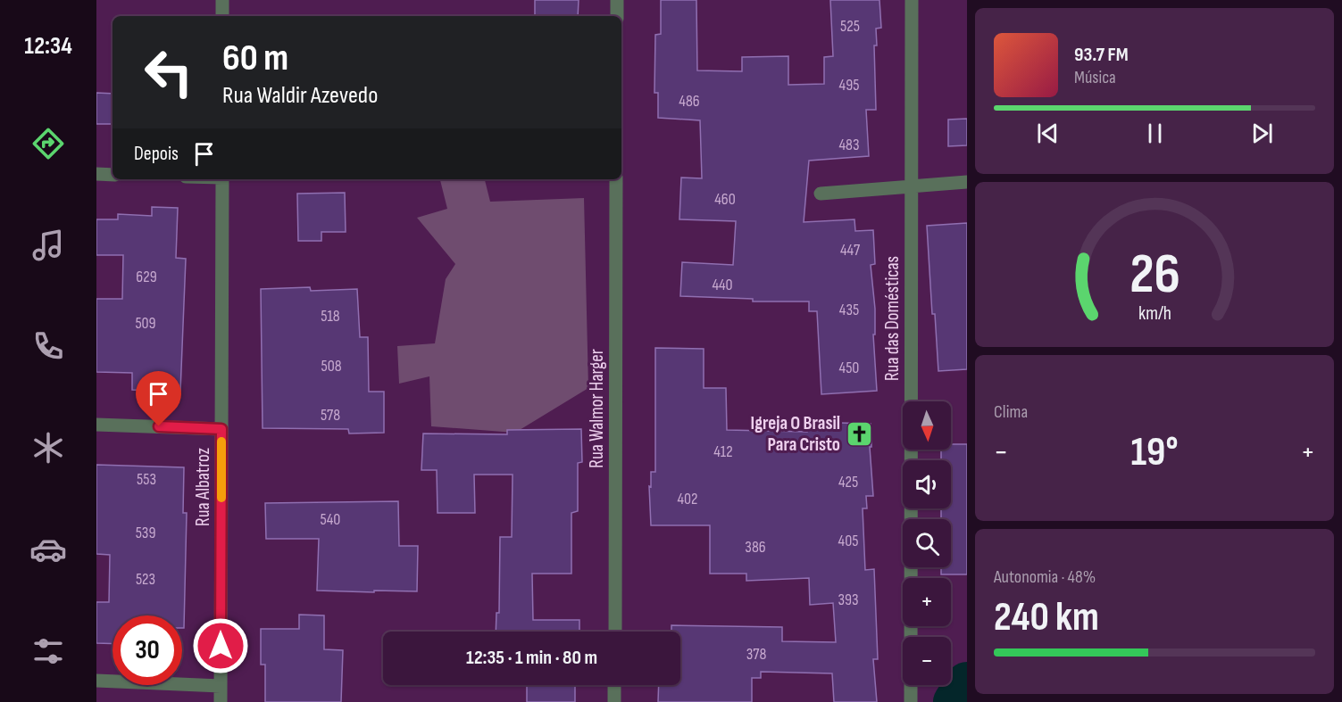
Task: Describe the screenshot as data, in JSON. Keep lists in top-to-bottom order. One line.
{"streets":{"street":["Rua das Domésticas","Rua Walmor Harger","Rua Albatroz"]},"places":{"church":["Igreja O Brasil Para Cristo"]},"house_numbers":["525","495","486","483","460","447","629","440","435","518","509","508","450","578","412","553","425","402","540","539","405","386","523","393","378"],"north":"bottom","page":{"tabs":"12:34","turn":["60 m","Rua Waldir Azevedo"],"song":["93.7 FM","Música"],"then":"Depois","tile":["Clima",["Autonomia · 48%","240 km"]],"map_buttons":["+","−"],"heat":["−","19°","+"],"limit":"30","trip":"12:35 · 1 min · 80 m","gauge":["26","km/h"]}}
